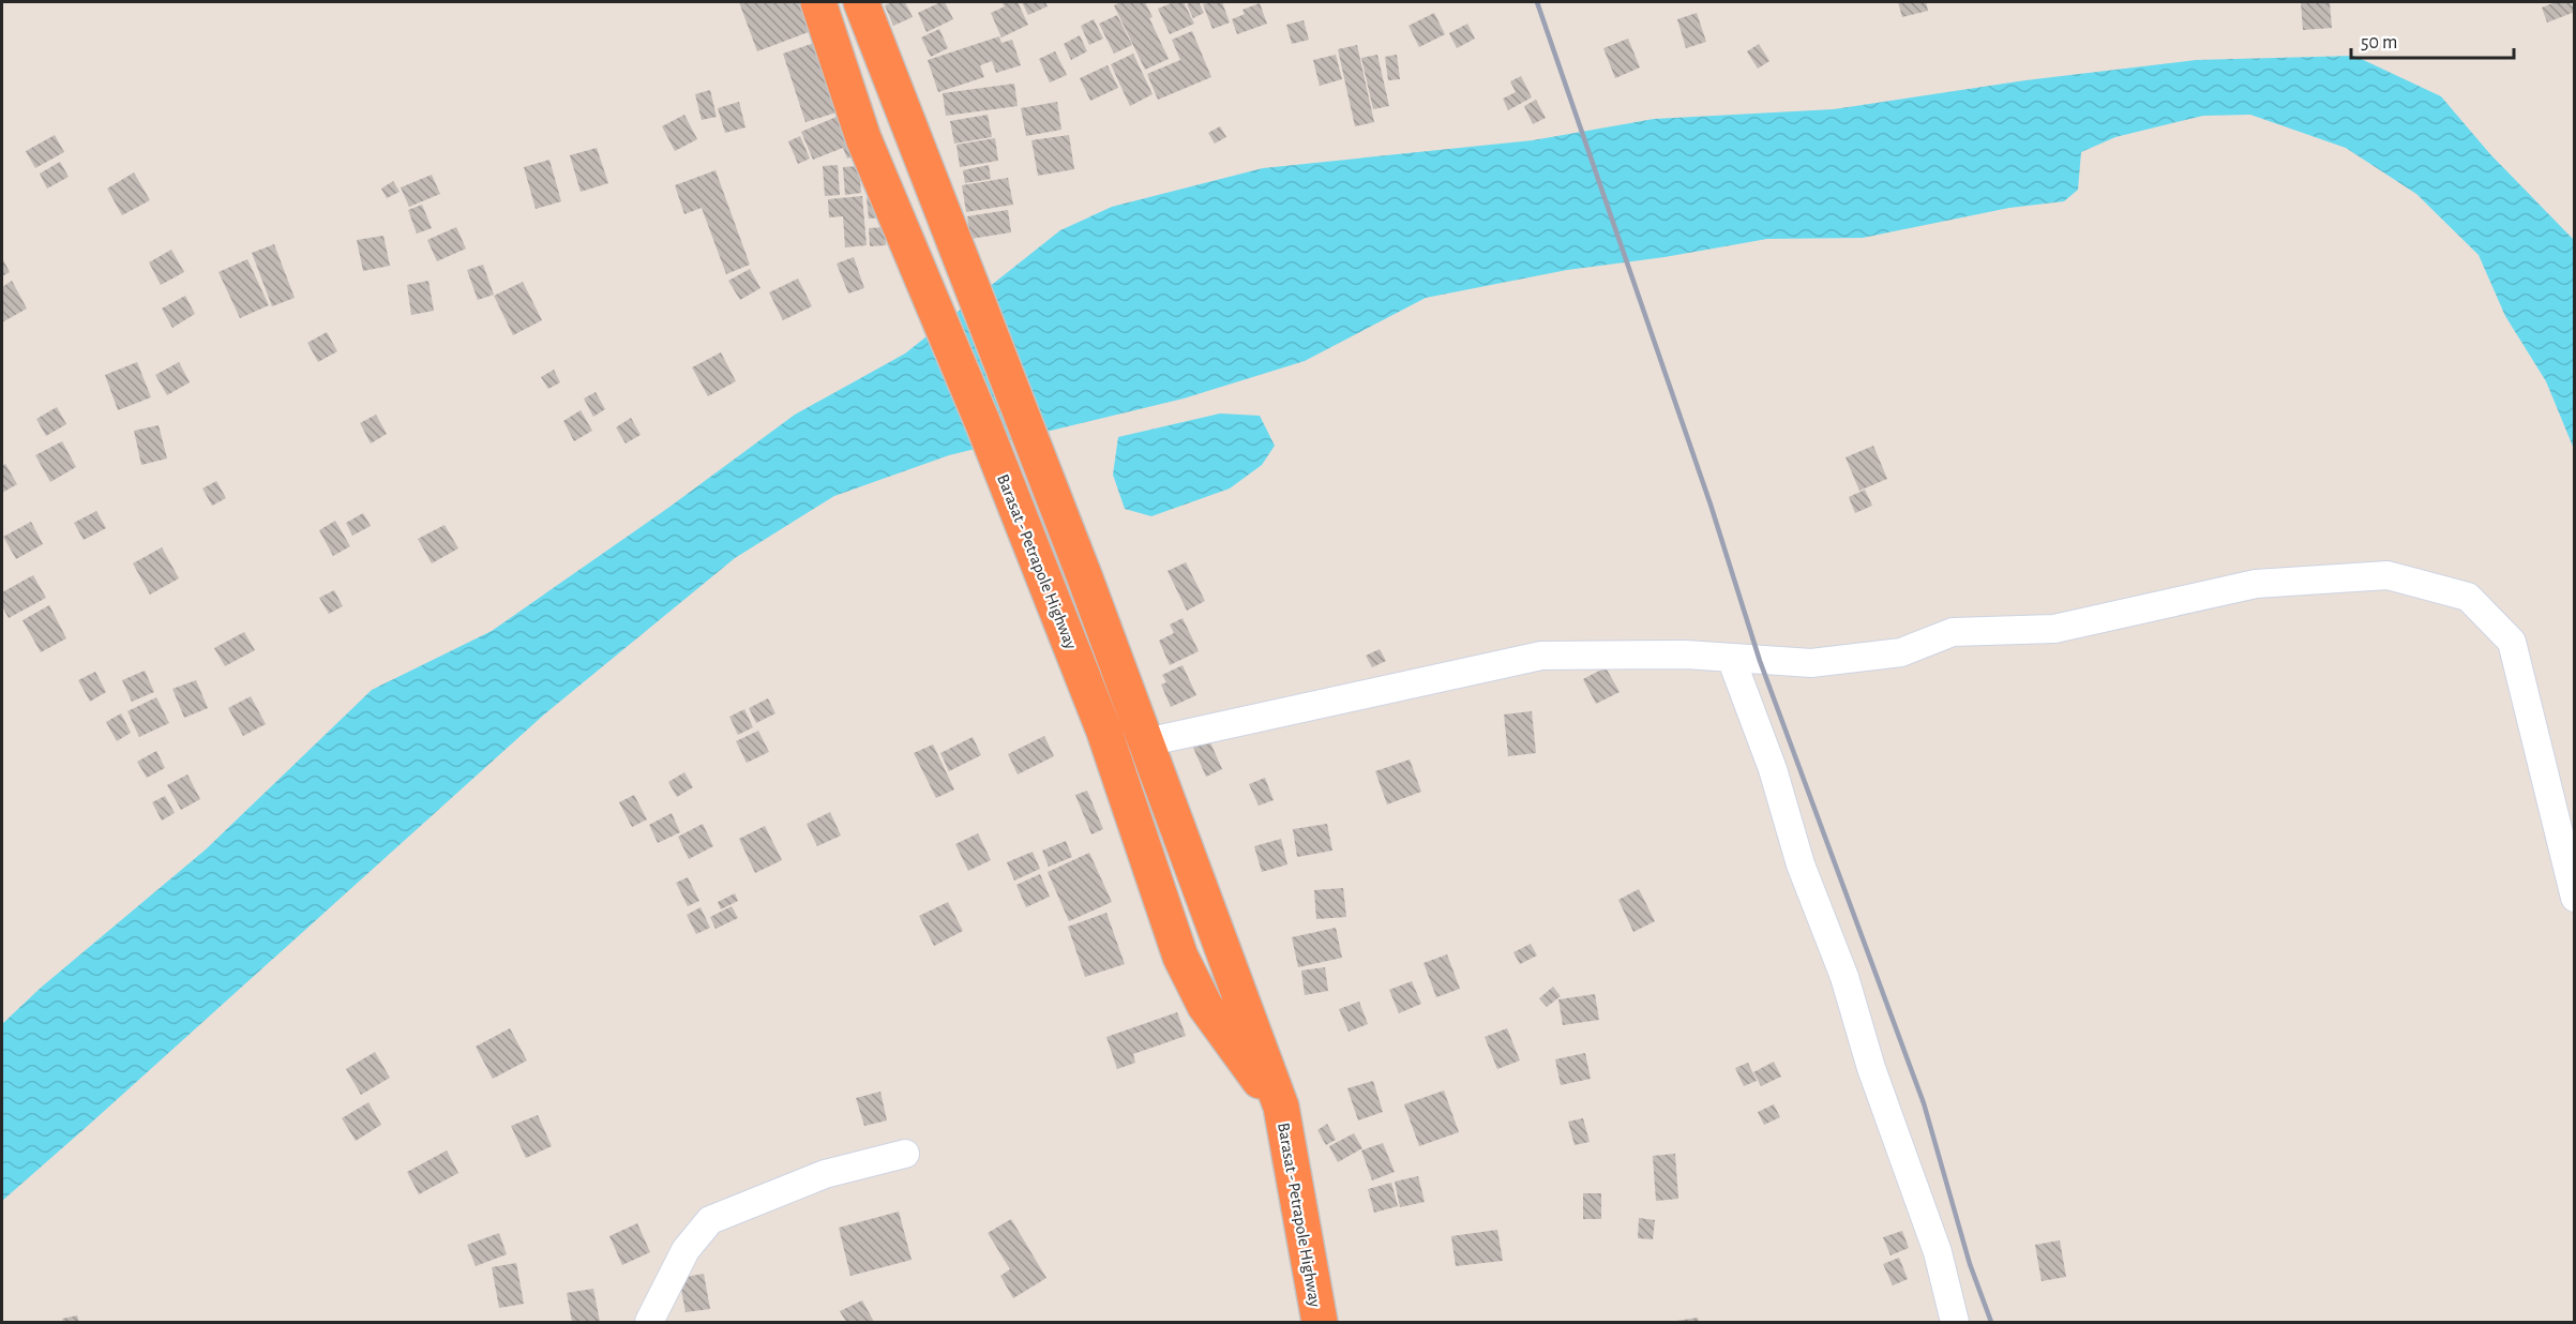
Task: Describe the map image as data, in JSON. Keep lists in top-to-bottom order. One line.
{"streets":{"highway":["Barasat - Petrapole Highway"]},"scale_bar":"50 m"}
